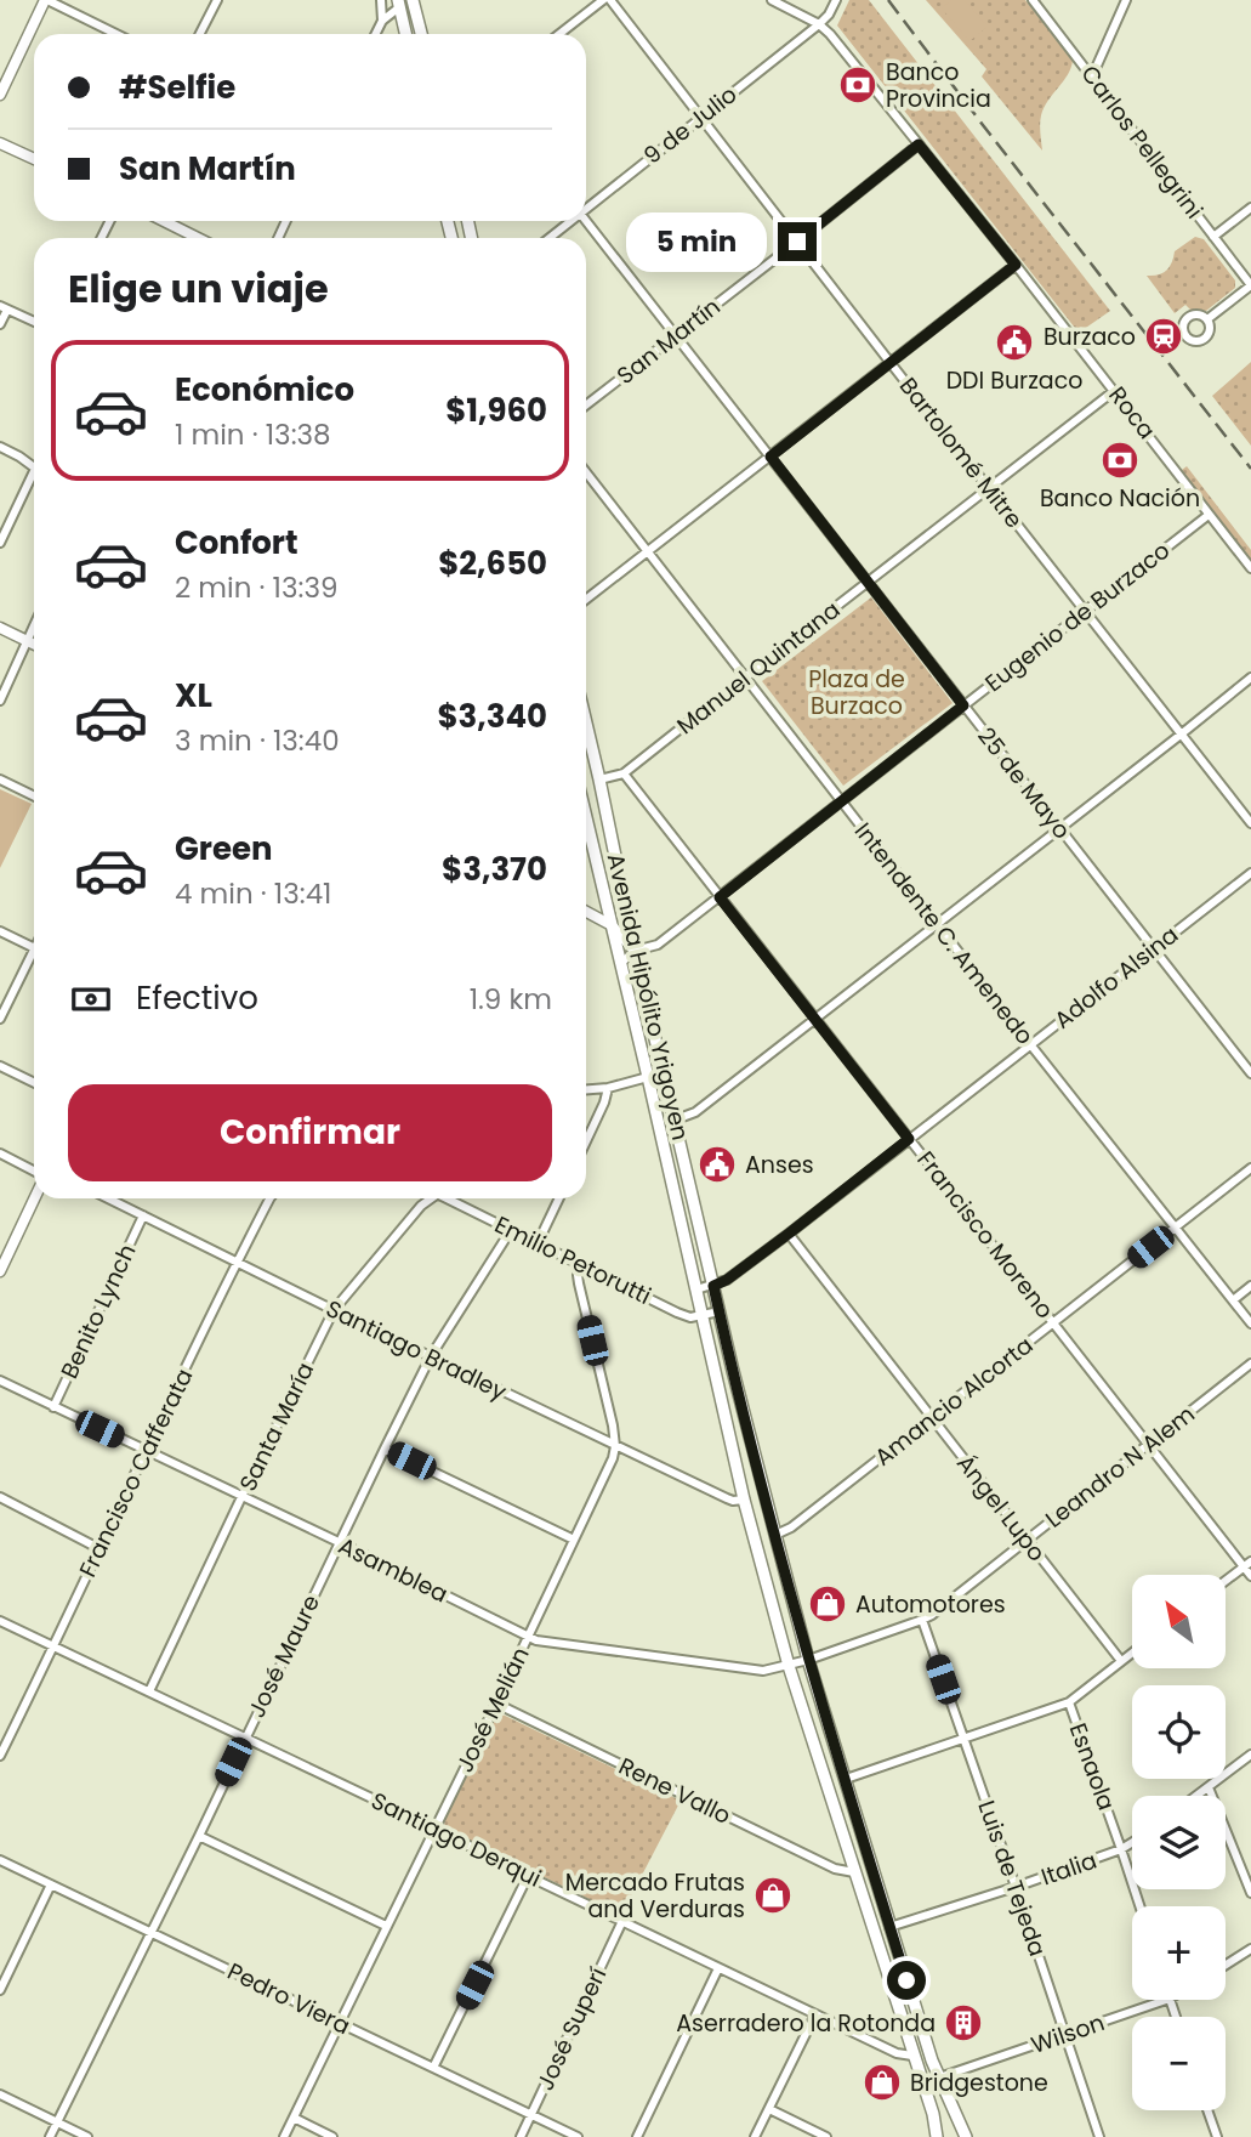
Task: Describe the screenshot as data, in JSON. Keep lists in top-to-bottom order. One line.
{"streets":{"main road":["Avenida Hipólito Yrigoyen"],"street":["9 de Julio","Carlos Pellegrini","San Martín","Roca","Bartolomé Mitre","Eugenio de Burzaco","Manuel Quintana","25 de Mayo","Intendente C. Amenedo","Adolfo Alsina","Francisco Moreno","Emilio Petorutti","Benito Lynch","Santiago Bradley","Amancio Alcorta","Santa María","Leandro N Alem","Francisco Cafferata","Ángel Lupo","Asamblea","José Maure","José Melián","Esnaola","Rene Vallo","Santiago Derqui","Italia","Luis de Tejeda","Pedro Viera","José Superí","Wilson"]},"crossings":[["9 de Julio","Roca"],["9 de Julio","Bartolomé Mitre"],["San Martín","Roca"],["San Martín","Bartolomé Mitre"],["San Martín","25 de Mayo"],["Roca","Eugenio de Burzaco"],["Roca","Manuel Quintana"],["Bartolomé Mitre","Eugenio de Burzaco"],["Bartolomé Mitre","Manuel Quintana"],["Eugenio de Burzaco","25 de Mayo"],["Eugenio de Burzaco","Intendente C. Amenedo"],["Eugenio de Burzaco","Avenida Hipólito Yrigoyen"],["Eugenio de Burzaco","Francisco Moreno"],["Manuel Quintana","25 de Mayo"],["Manuel Quintana","Intendente C. Amenedo"],["Manuel Quintana","Avenida Hipólito Yrigoyen"],["Manuel Quintana","Francisco Moreno"],["25 de Mayo","Adolfo Alsina"],["Intendente C. Amenedo","Adolfo Alsina"],["Intendente C. Amenedo","Amancio Alcorta"],["Adolfo Alsina","Avenida Hipólito Yrigoyen"],["Adolfo Alsina","Francisco Moreno"],["Adolfo Alsina","Ángel Lupo"],["Avenida Hipólito Yrigoyen","Emilio Petorutti"],["Avenida Hipólito Yrigoyen","Santiago Bradley"],["Avenida Hipólito Yrigoyen","Amancio Alcorta"],["Avenida Hipólito Yrigoyen","Leandro N Alem"],["Avenida Hipólito Yrigoyen","Asamblea"],["Avenida Hipólito Yrigoyen","Rene Vallo"],["Avenida Hipólito Yrigoyen","Santiago Derqui"],["Avenida Hipólito Yrigoyen","Italia"],["Avenida Hipólito Yrigoyen","Wilson"],["Francisco Moreno","Amancio Alcorta"],["Francisco Moreno","Leandro N Alem"],["Emilio Petorutti","José Maure"],["Benito Lynch","Santiago Bradley"],["Benito Lynch","Asamblea"],["Santiago Bradley","Santa María"],["Santiago Bradley","Francisco Cafferata"],["Santiago Bradley","José Maure"],["Santiago Bradley","José Melián"],["Amancio Alcorta","Ángel Lupo"],["Santa María","Asamblea"],["Santa María","Santiago Derqui"],["Leandro N Alem","Ángel Lupo"],["Leandro N Alem","Asamblea"],["Leandro N Alem","Luis de Tejeda"],["Francisco Cafferata","Asamblea"],["Francisco Cafferata","Santiago Derqui"],["Asamblea","José Maure"],["Asamblea","José Melián"],["José Maure","Santiago Derqui"],["José Maure","Pedro Viera"],["José Melián","Rene Vallo"],["José Melián","Santiago Derqui"],["José Melián","Pedro Viera"],["Esnaola","Italia"],["Santiago Derqui","José Superí"],["Italia","Luis de Tejeda"],["Luis de Tejeda","Wilson"],["Pedro Viera","José Superí"]],"parks":["Plaza de Burzaco"],"places":{"bank":["Banco Provincia","Banco Nación"],"station":["Burzaco"],"public building":["DDI Burzaco","Anses"],"shop":["Automotores","Mercado Frutas and Verduras","Bridgestone"],"building":["Aserradero la Rotonda"]},"north":"top left","page":{"banner":["#Selfie","San Martín"],"bubble":"5 min","heading":"Elige un viaje","list":[{"name":"Económico","note":"1 min · 13:38","value":"$1,960"},{"name":"Confort","note":"2 min · 13:39","value":"$2,650"},{"name":"XL","note":"3 min · 13:40","value":"$3,340"},{"name":"Green","note":"4 min · 13:41","value":"$3,370"}],"pay":["Efectivo","1.9 km"],"buttons":"Confirmar","map_buttons":["+","−"]}}
